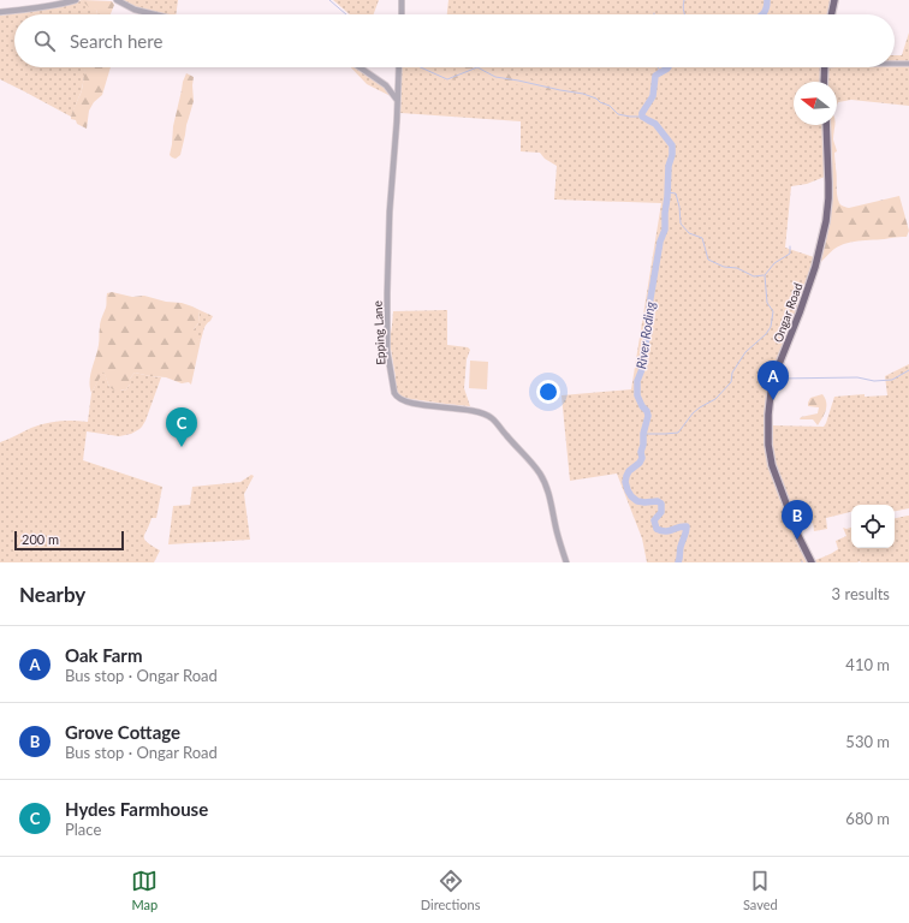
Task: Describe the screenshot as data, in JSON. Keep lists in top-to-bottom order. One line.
{"streets":{"main road":["Ongar Road"],"street":["Epping Lane"]},"water":["River Roding"],"scale_bar":"200 m","north":"left","page":{"search":"Search here","pins":["A","C","B"],"scale":"200 m","heading":["Nearby","3 results"],"list":[{"mark":"A","name":"Oak Farm","note":"Bus stop · Ongar Road","value":"410 m"},{"mark":"B","name":"Grove Cottage","note":"Bus stop · Ongar Road","value":"530 m"},{"mark":"C","name":"Hydes Farmhouse","note":"Place","value":"680 m"}],"nav":["Map","Directions","Saved"]}}
